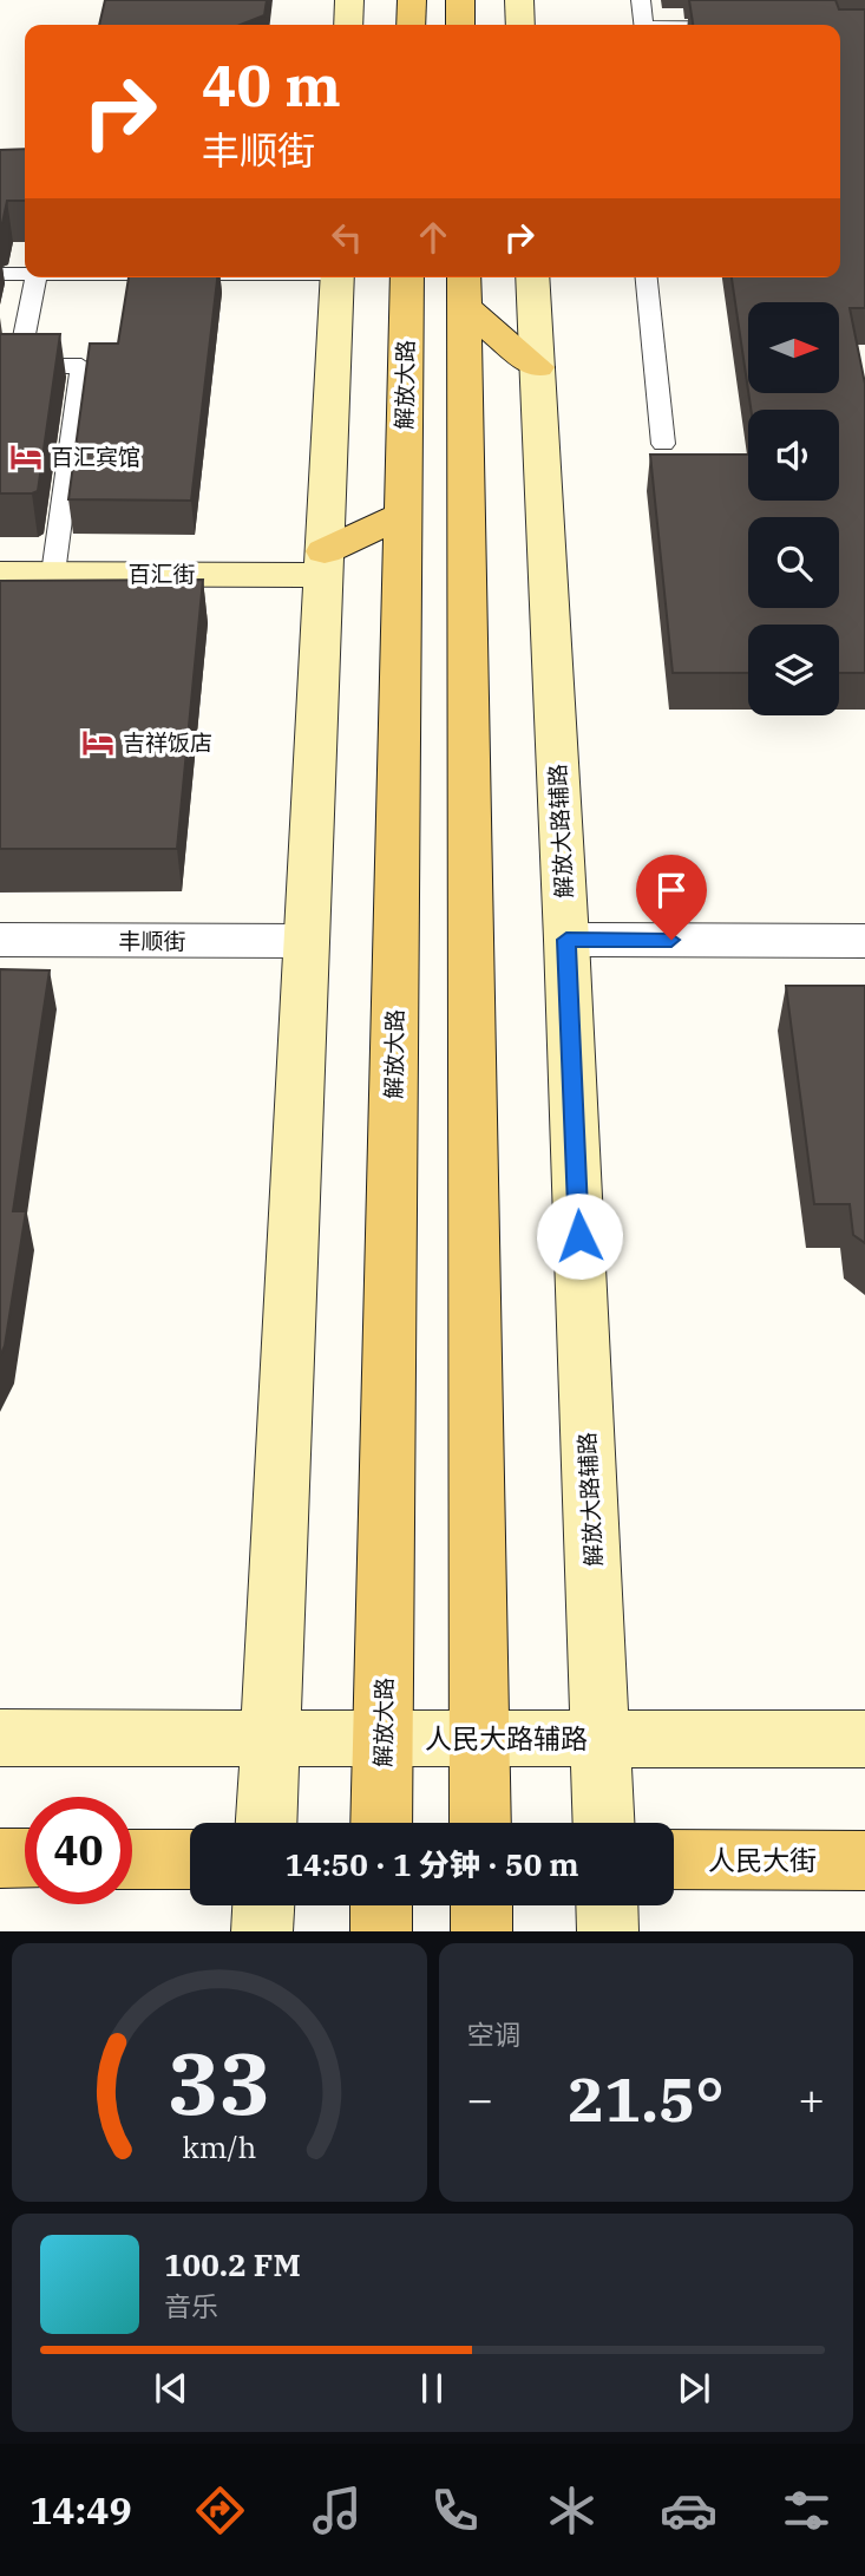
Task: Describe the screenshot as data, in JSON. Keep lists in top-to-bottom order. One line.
{"streets":{"main road":["解放大路","人民大街"],"street":["百汇街","解放大路辅路","丰顺街","人民大路辅路"]},"crossings":[["解放大路","人民大路辅路"],["解放大路辅路","人民大路辅路"]],"places":{"hotel":["百汇宾馆","吉祥饭店"]},"north":"right","page":{"turn":["40 m","丰顺街"],"limit":"40","trip":"14:50 · 1 分钟 · 50 m","tile":"空调","heat":["−","21.5°","+"],"song":["100.2 FM","音乐"],"tabs":"14:49","gauge":["33","km/h"]}}
